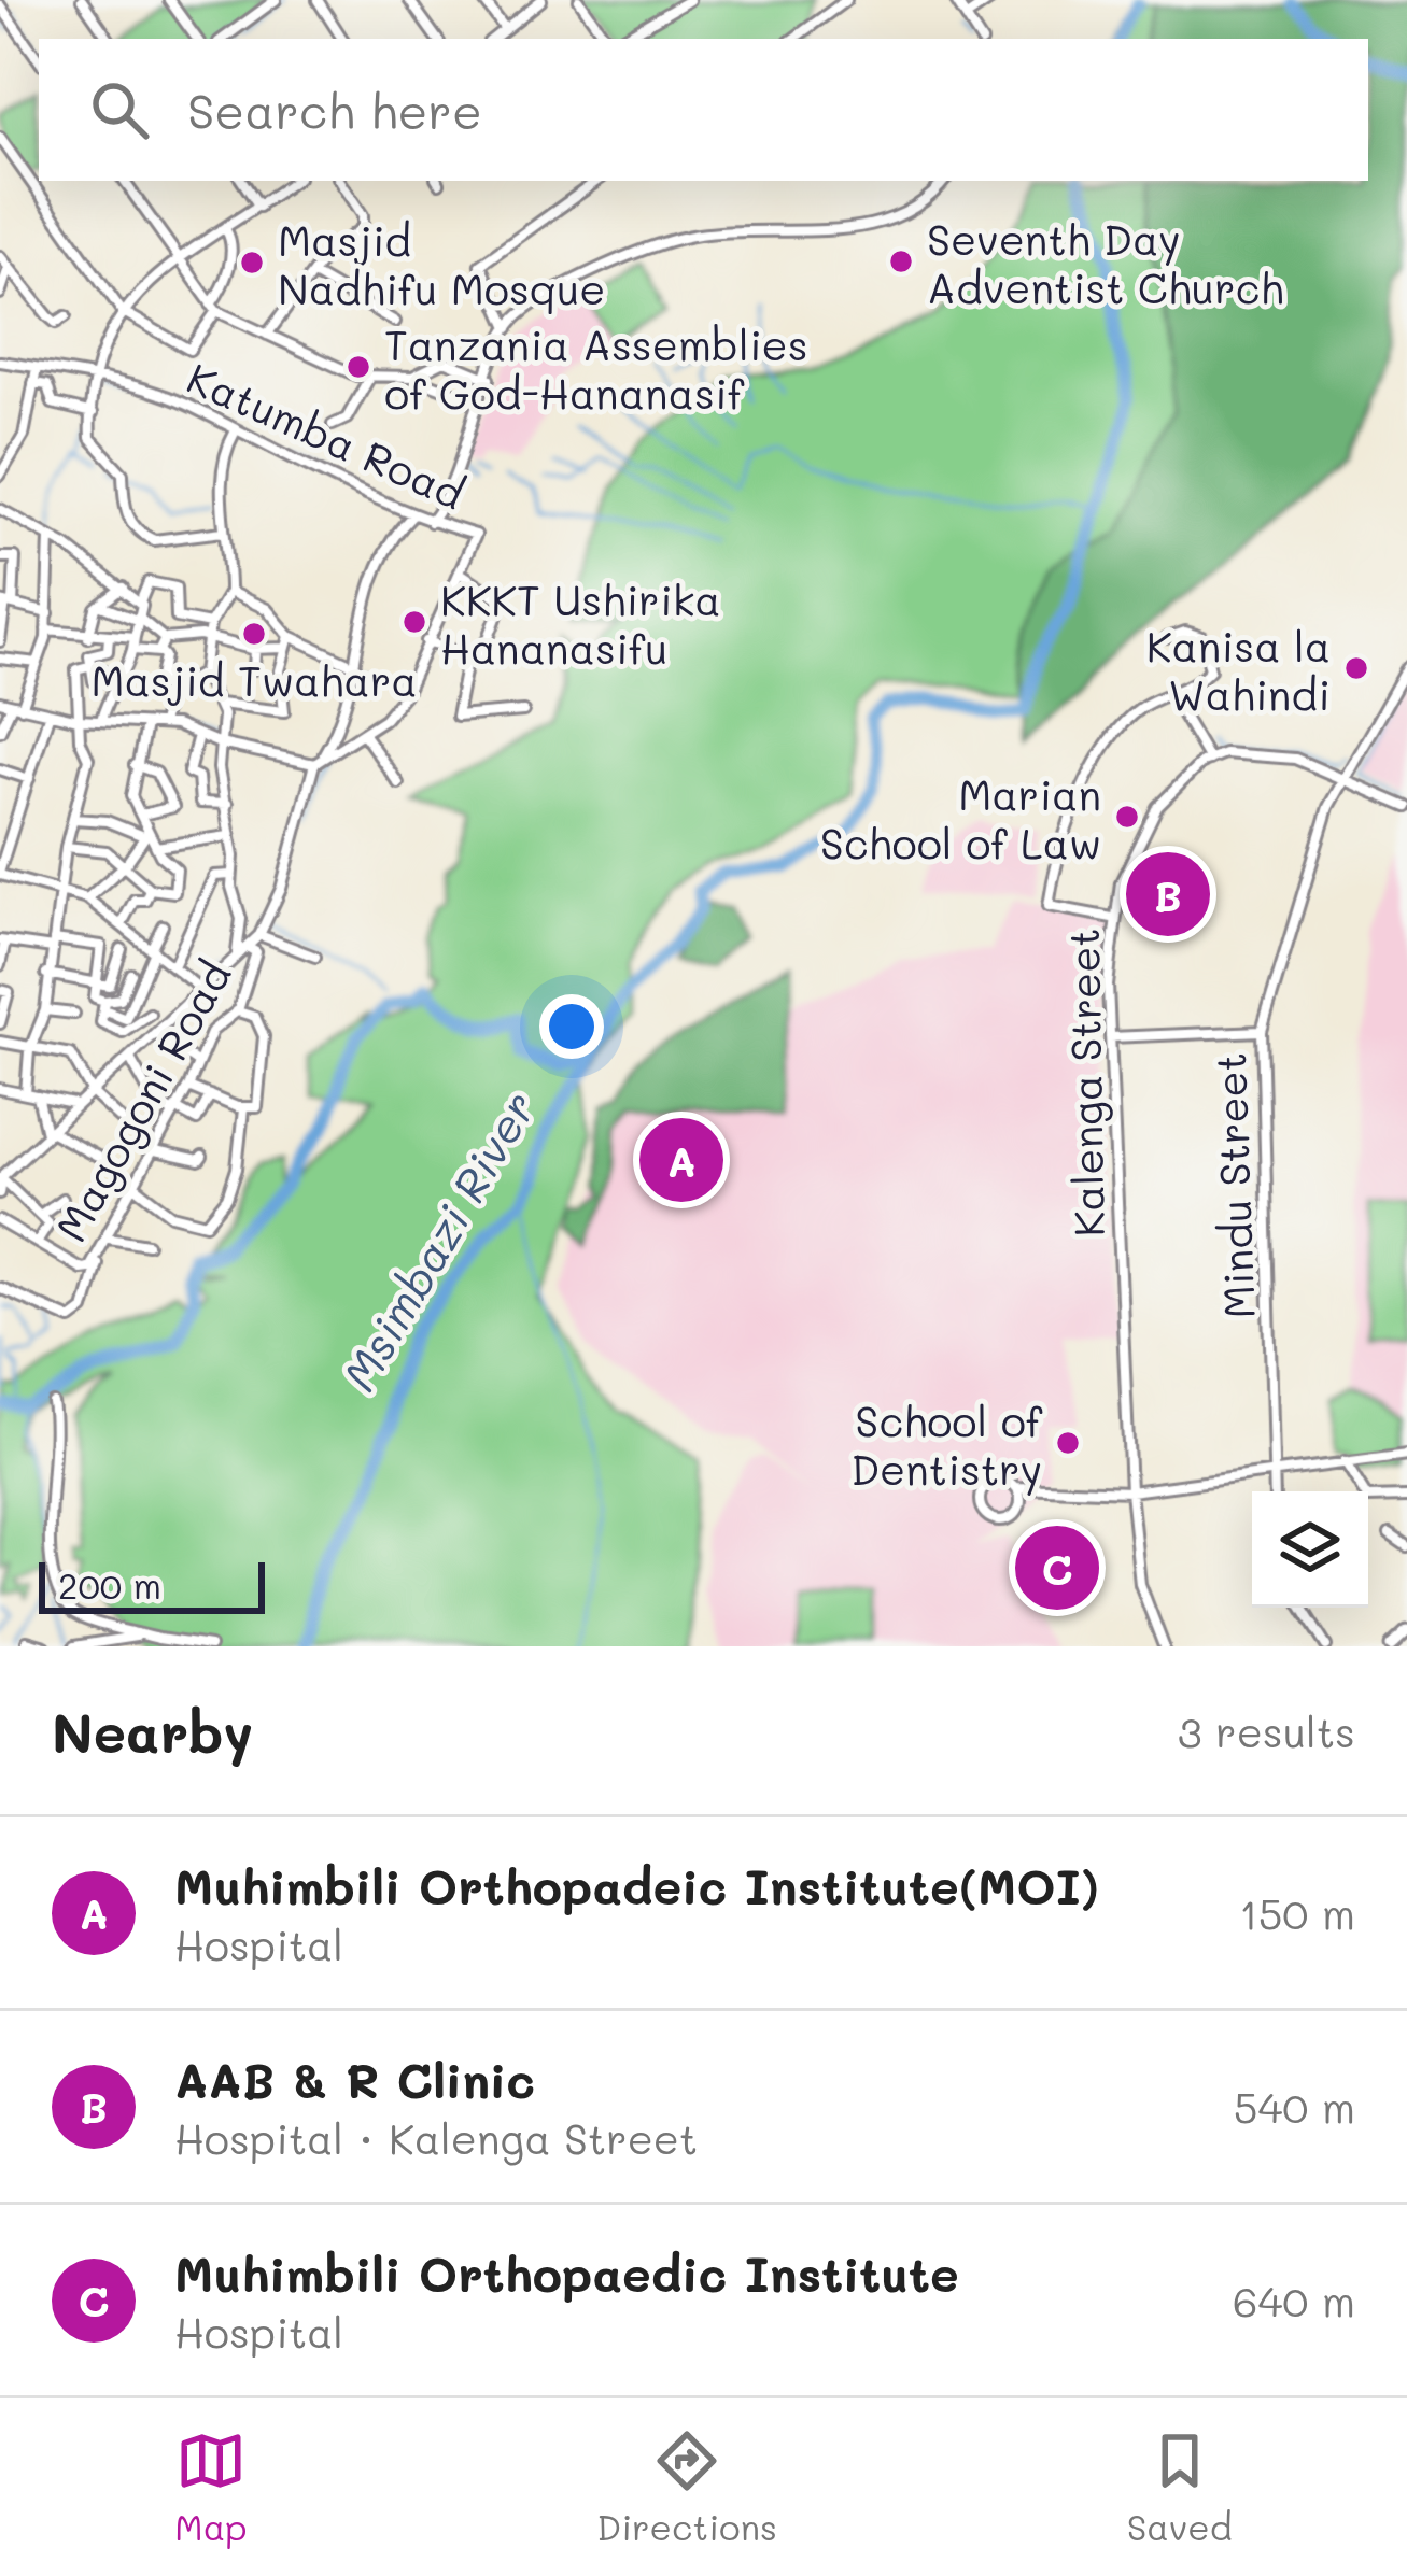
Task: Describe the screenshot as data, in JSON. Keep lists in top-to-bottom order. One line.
{"streets":{"street":["Katumba Road","Kalenga Street","Magogoni Road","Mindu Street"]},"water":["Msimbazi River"],"places":["Seventh Day Adventist Church","Masjid Nadhifu Mosque","Tanzania Assemblies of God-Hananasif","KKKT Ushirika Hananasifu","Masjid Twahara","Kanisa la Wahindi","Marian School of Law","School of Dentistry"],"scale_bar":"200 m","page":{"search":"Search here","pins":["B","A","C"],"scale":"200 m","heading":["Nearby","3 results"],"list":[{"mark":"A","name":"Muhimbili Orthopadeic Institute(MOI)","note":"Hospital","value":"150 m"},{"mark":"B","name":"AAB & R Clinic","note":"Hospital · Kalenga Street","value":"540 m"},{"mark":"C","name":"Muhimbili Orthopaedic Institute","note":"Hospital","value":"640 m"}],"nav":["Map","Directions","Saved"]}}
